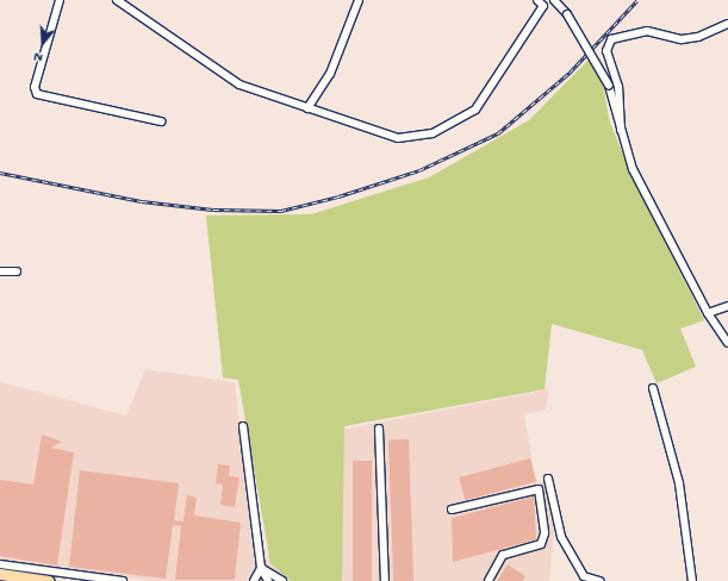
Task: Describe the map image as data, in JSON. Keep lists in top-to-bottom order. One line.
{"north":"bottom"}
